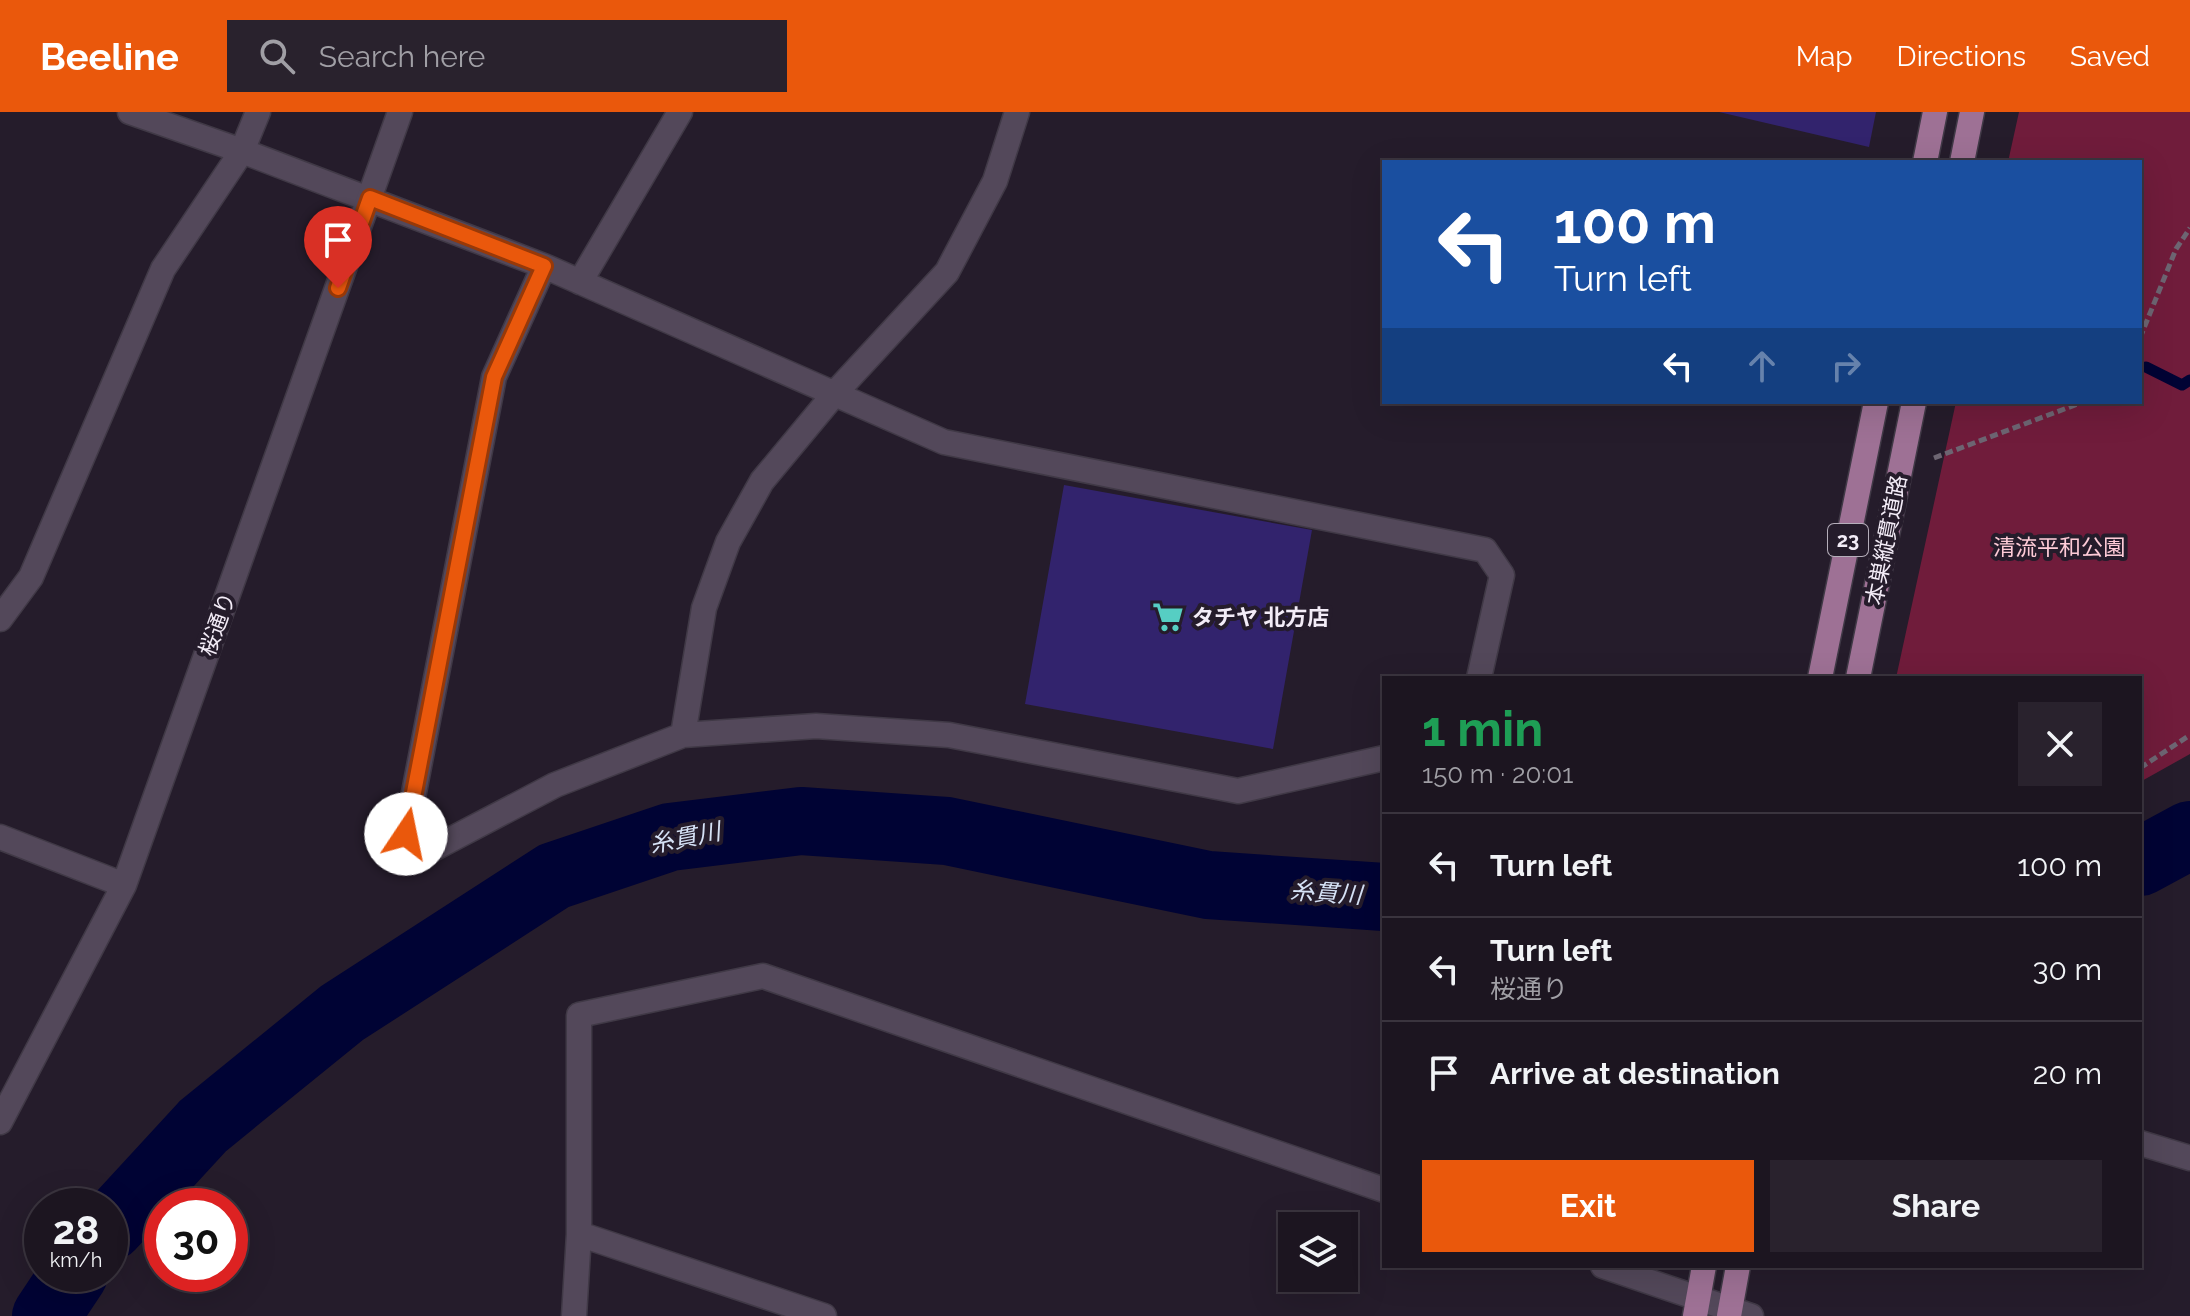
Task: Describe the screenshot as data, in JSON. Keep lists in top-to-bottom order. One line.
{"streets":{"main road":["23","本巣縦貫道路"],"street":["桜通り"]},"water":["糸貫川"],"parks":["清流平和公園"],"places":{"supermarket":["タチヤ 北方店"]},"page":{"header":"Beeline","search":"Search here","nav":["Map","Directions","Saved"],"turn":["100 m","Turn left"],"heading":["1 min","150 m · 20:01"],"list":[{"name":"Turn left","value":"100 m"},{"name":"Turn left","note":"桜通り","value":"30 m"},{"name":"Arrive at destination","value":"20 m"}],"buttons":["Exit","Share"],"speed":"28 km/h","limit":"30"}}
